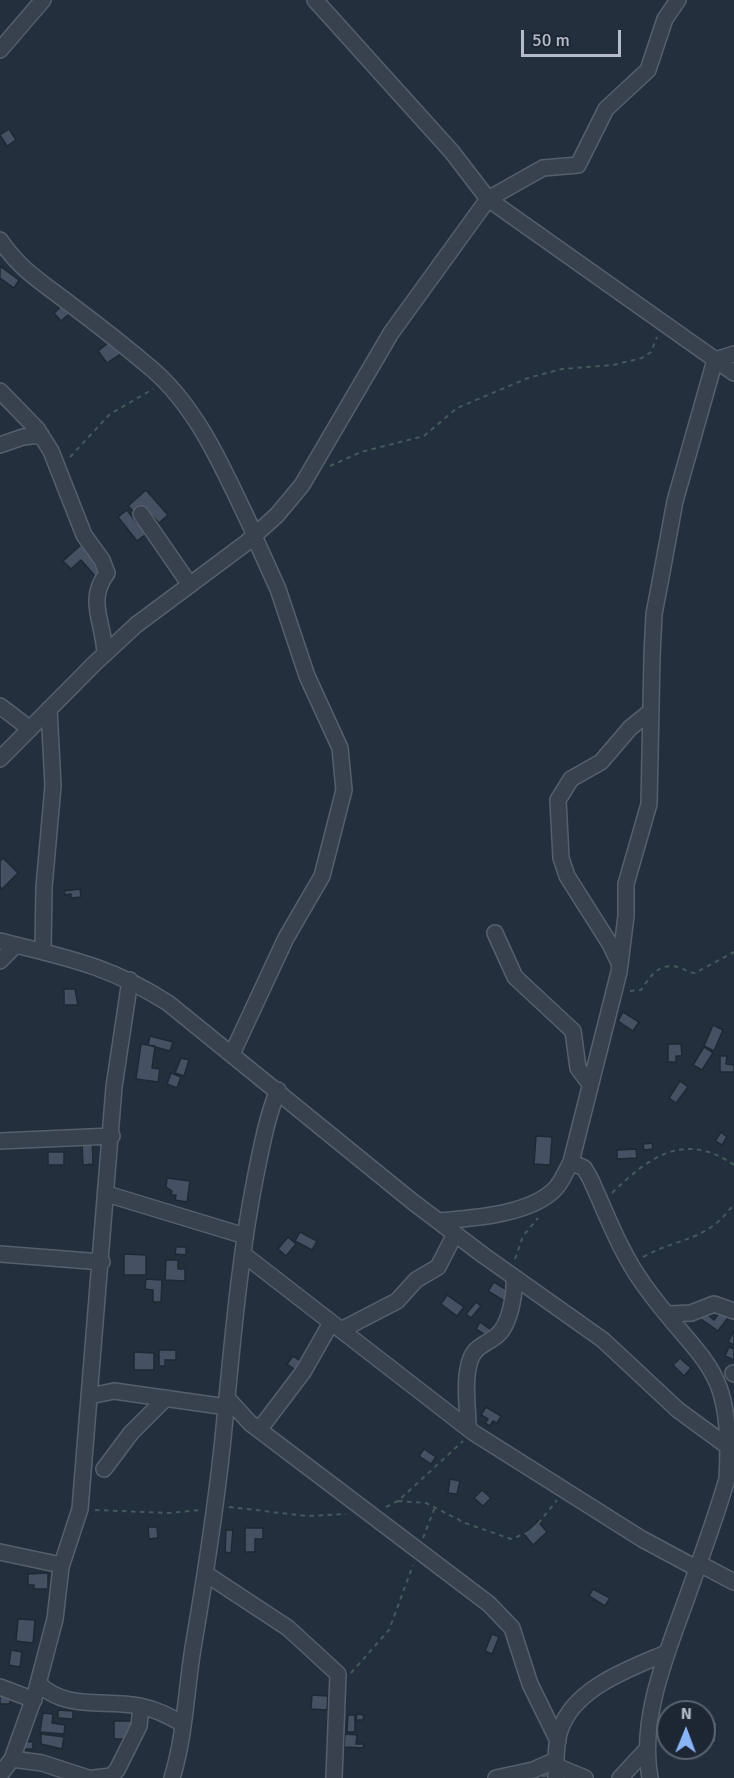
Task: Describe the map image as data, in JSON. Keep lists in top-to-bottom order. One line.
{"scale_bar":"50 m","north":"top"}
